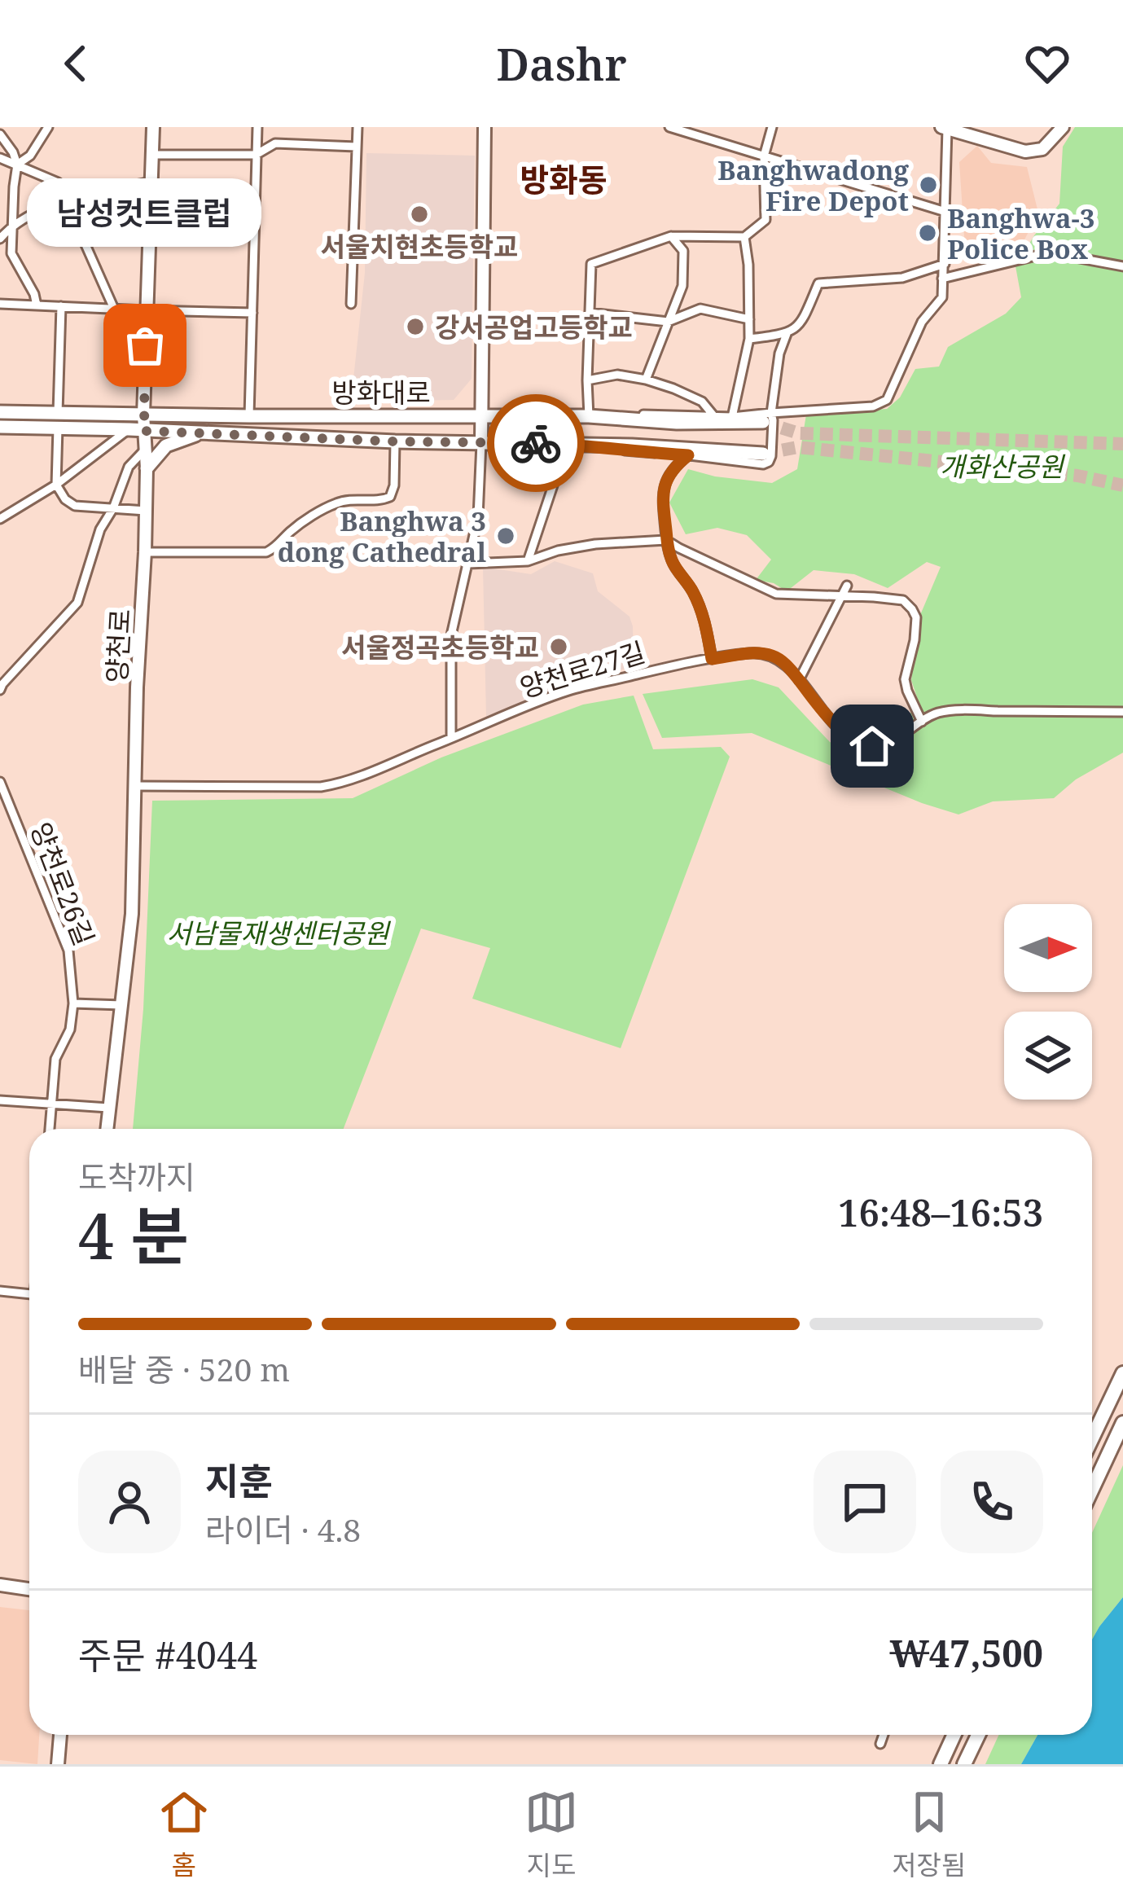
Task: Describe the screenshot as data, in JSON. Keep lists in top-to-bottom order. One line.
{"streets":{"main road":["방화대로","양천로"],"street":["양천로27길","양천로26길"]},"crossings":[["방화대로","양천로"],["양천로","양천로27길"]],"districts":["방화동"],"parks":["개화산공원","서남물재생센터공원"],"places":["Banghwadong Fire Depot","서울치현초등학교","Banghwa-3 Police Box","강서공업고등학교","남성컷트클럽","Banghwa 3 dong Cathedral","서울정곡초등학교"],"north":"right","page":{"header":"Dashr","bubble":"남성컷트클럽","heading":["4 분","도착까지","16:48–16:53"],"panel":["지훈","라이더 · 4.8","주문 #4044","₩47,500"],"bar":"배달 중 · 520 m","tabs":["홈","지도","저장됨"]}}
